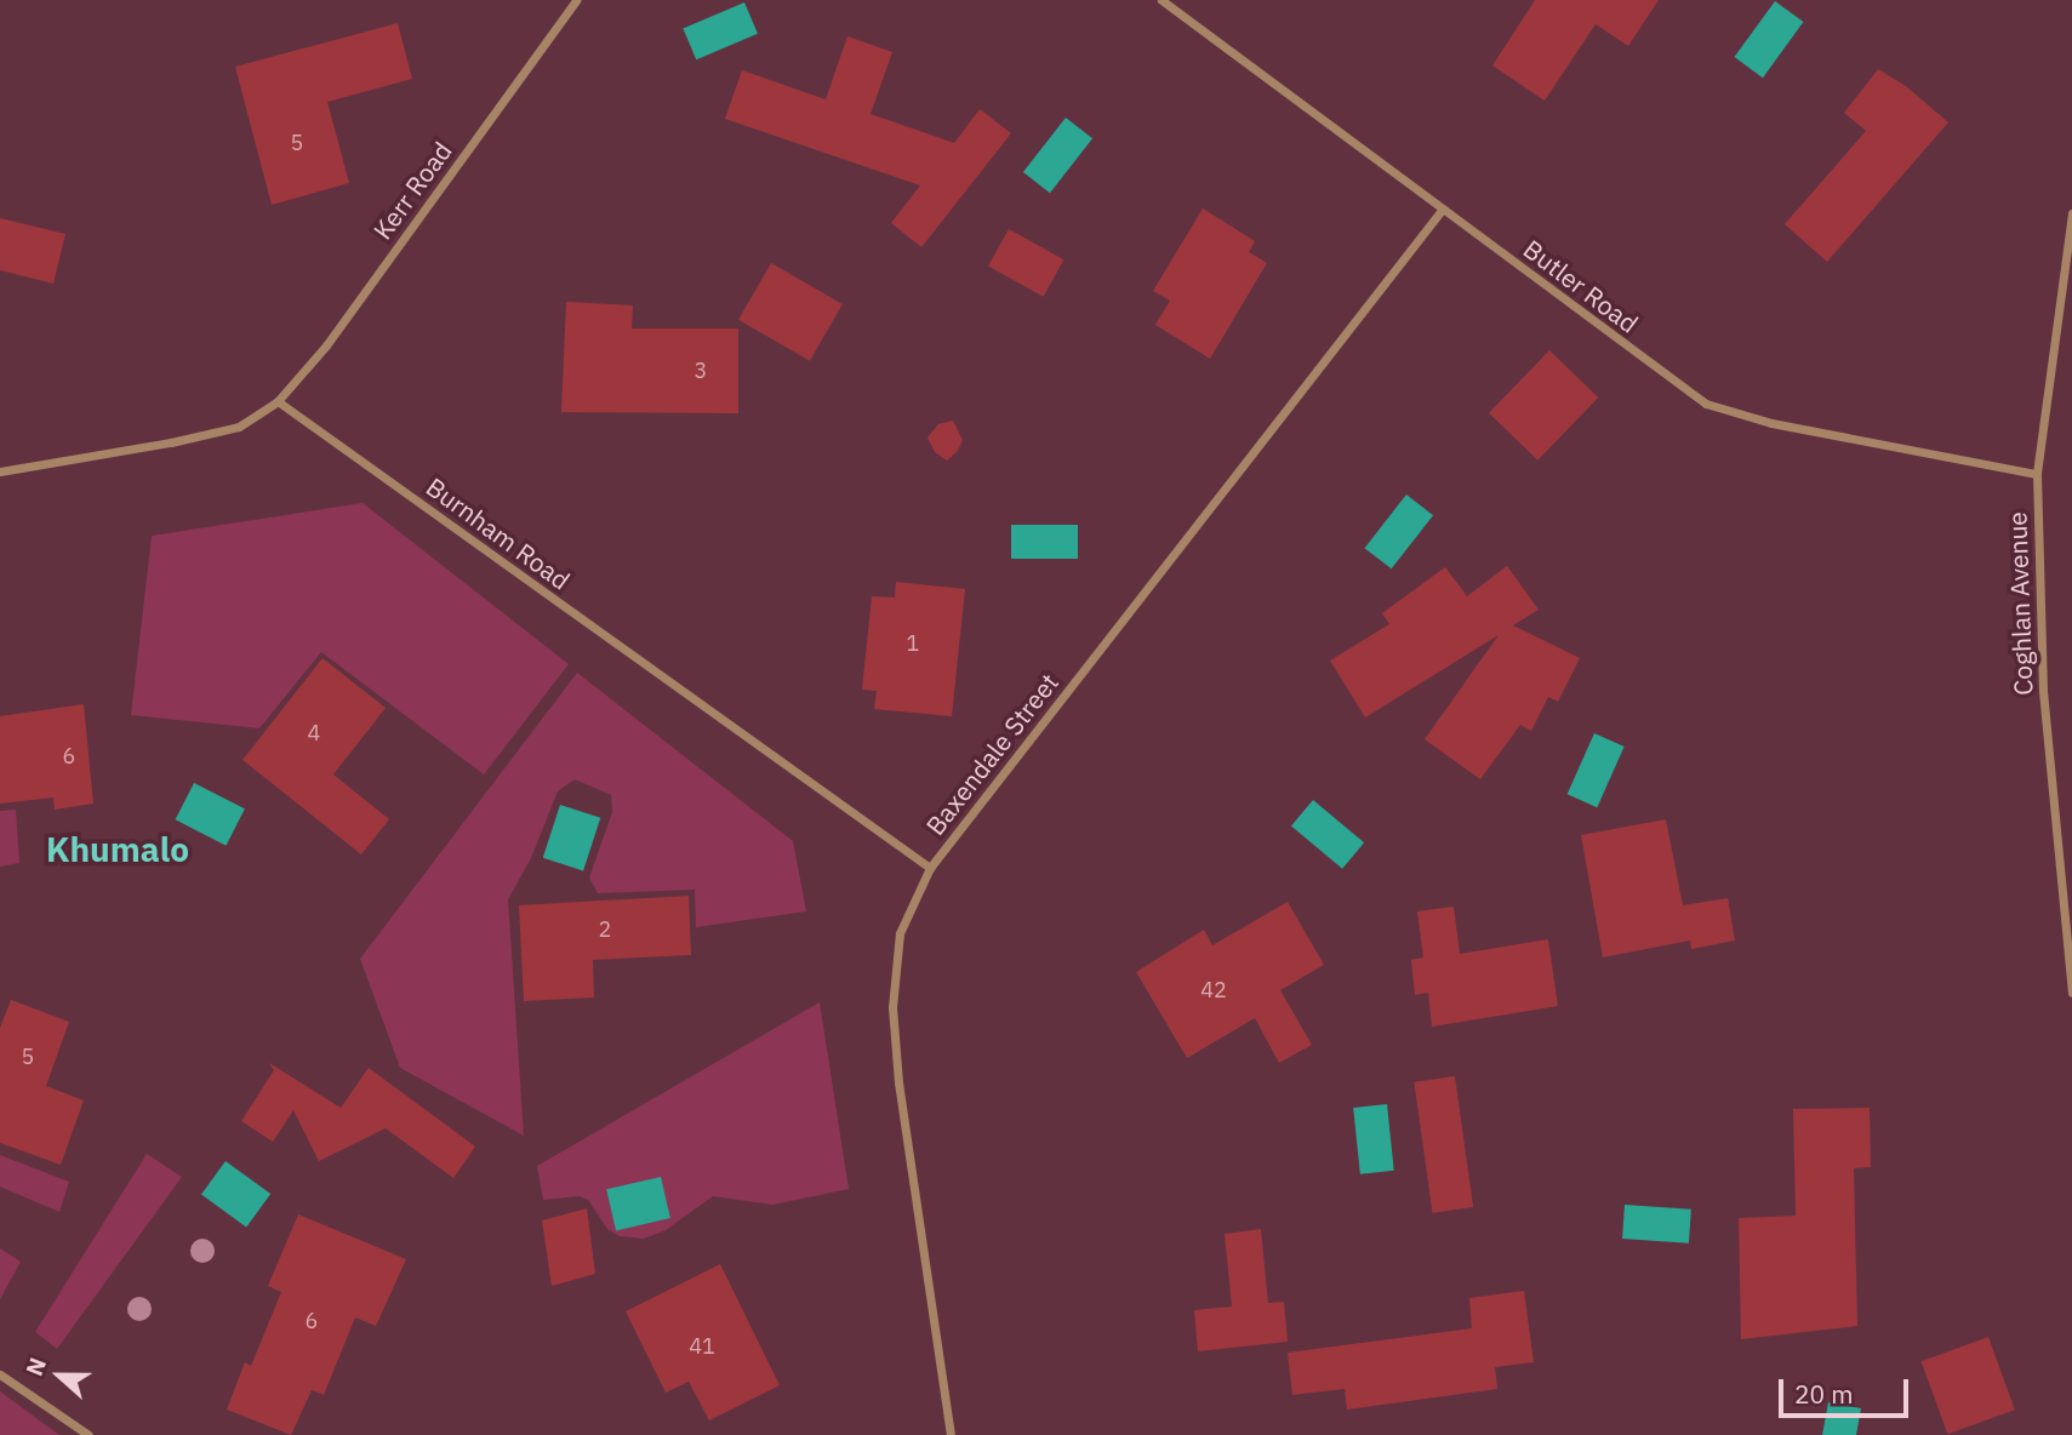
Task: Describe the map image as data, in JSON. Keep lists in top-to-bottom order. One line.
{"streets":{"street":["Kerr Road","Butler Road","Burnham Road","Coghlan Avenue","Baxendale Street"]},"crossings":[["Kerr Road","Burnham Road"],["Butler Road","Coghlan Avenue"],["Butler Road","Baxendale Street"],["Burnham Road","Baxendale Street"]],"districts":["Khumalo"],"house_numbers":["5","3","1","4","6","2","42","5","6","41"],"scale_bar":"20 m","north":"left"}
